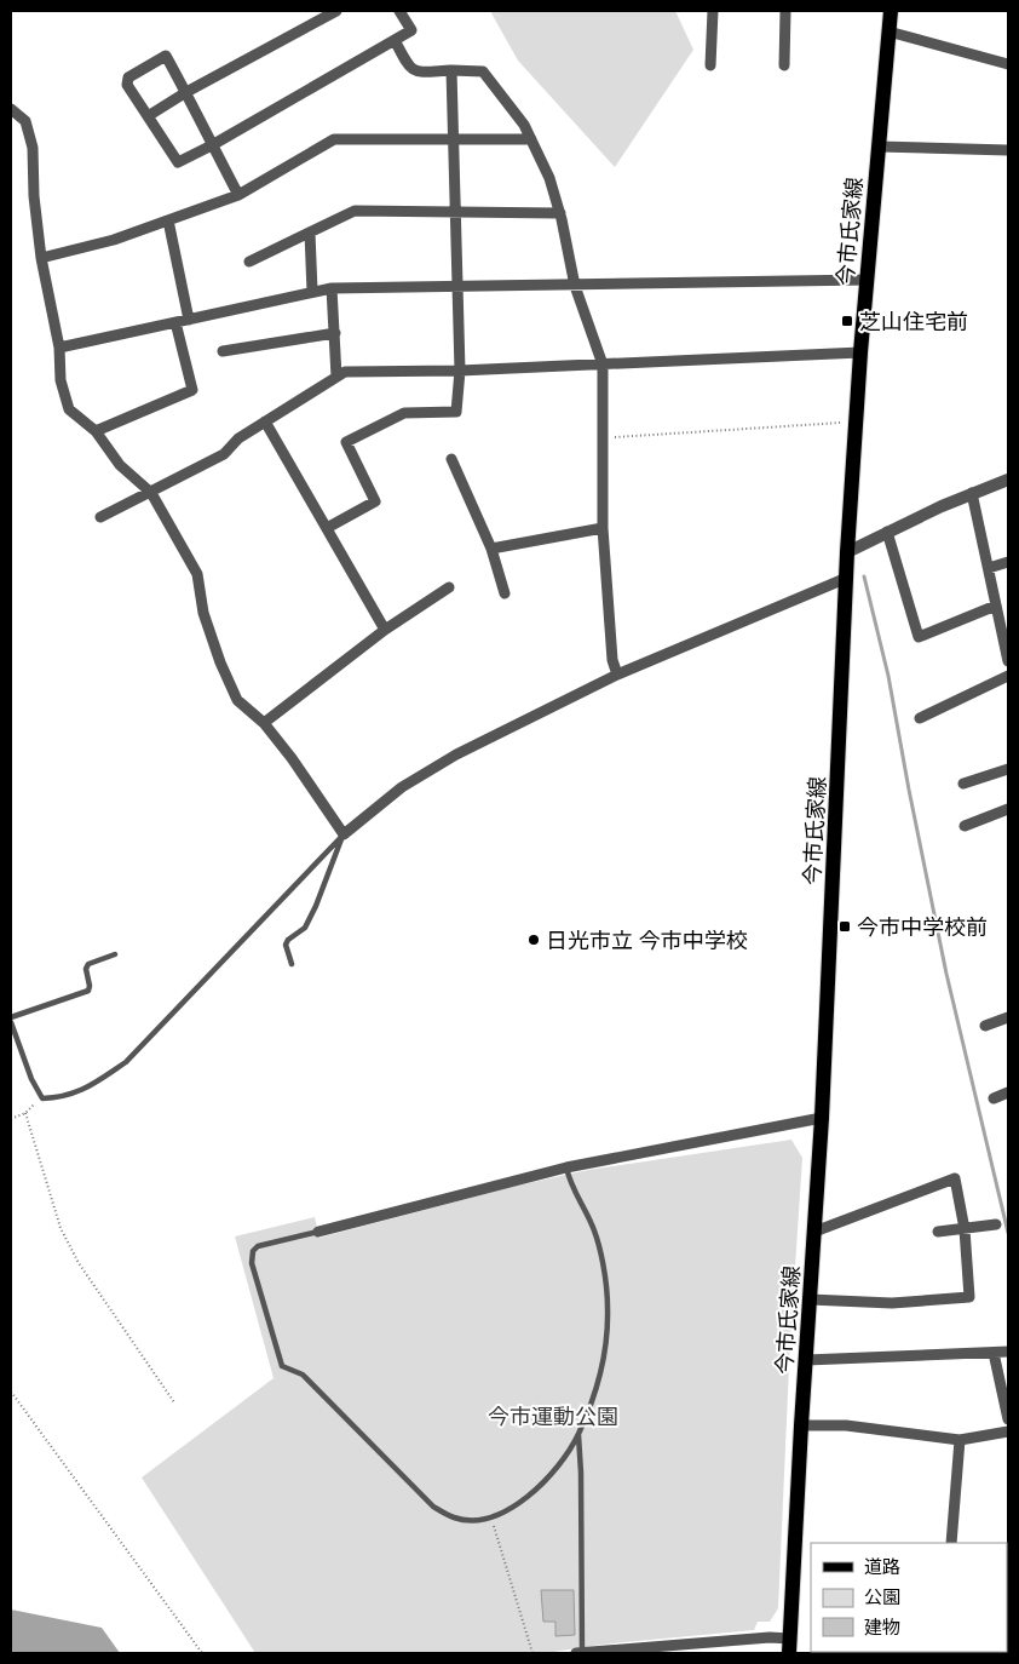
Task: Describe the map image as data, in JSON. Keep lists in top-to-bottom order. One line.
{"streets":{"main road":["今市氏家線"]},"parks":["今市運動公園"],"places":{"transit":["芝山住宅前","今市中学校前"],"other":["日光市立 今市中学校"]},"legend":["道路","公園","建物"]}
